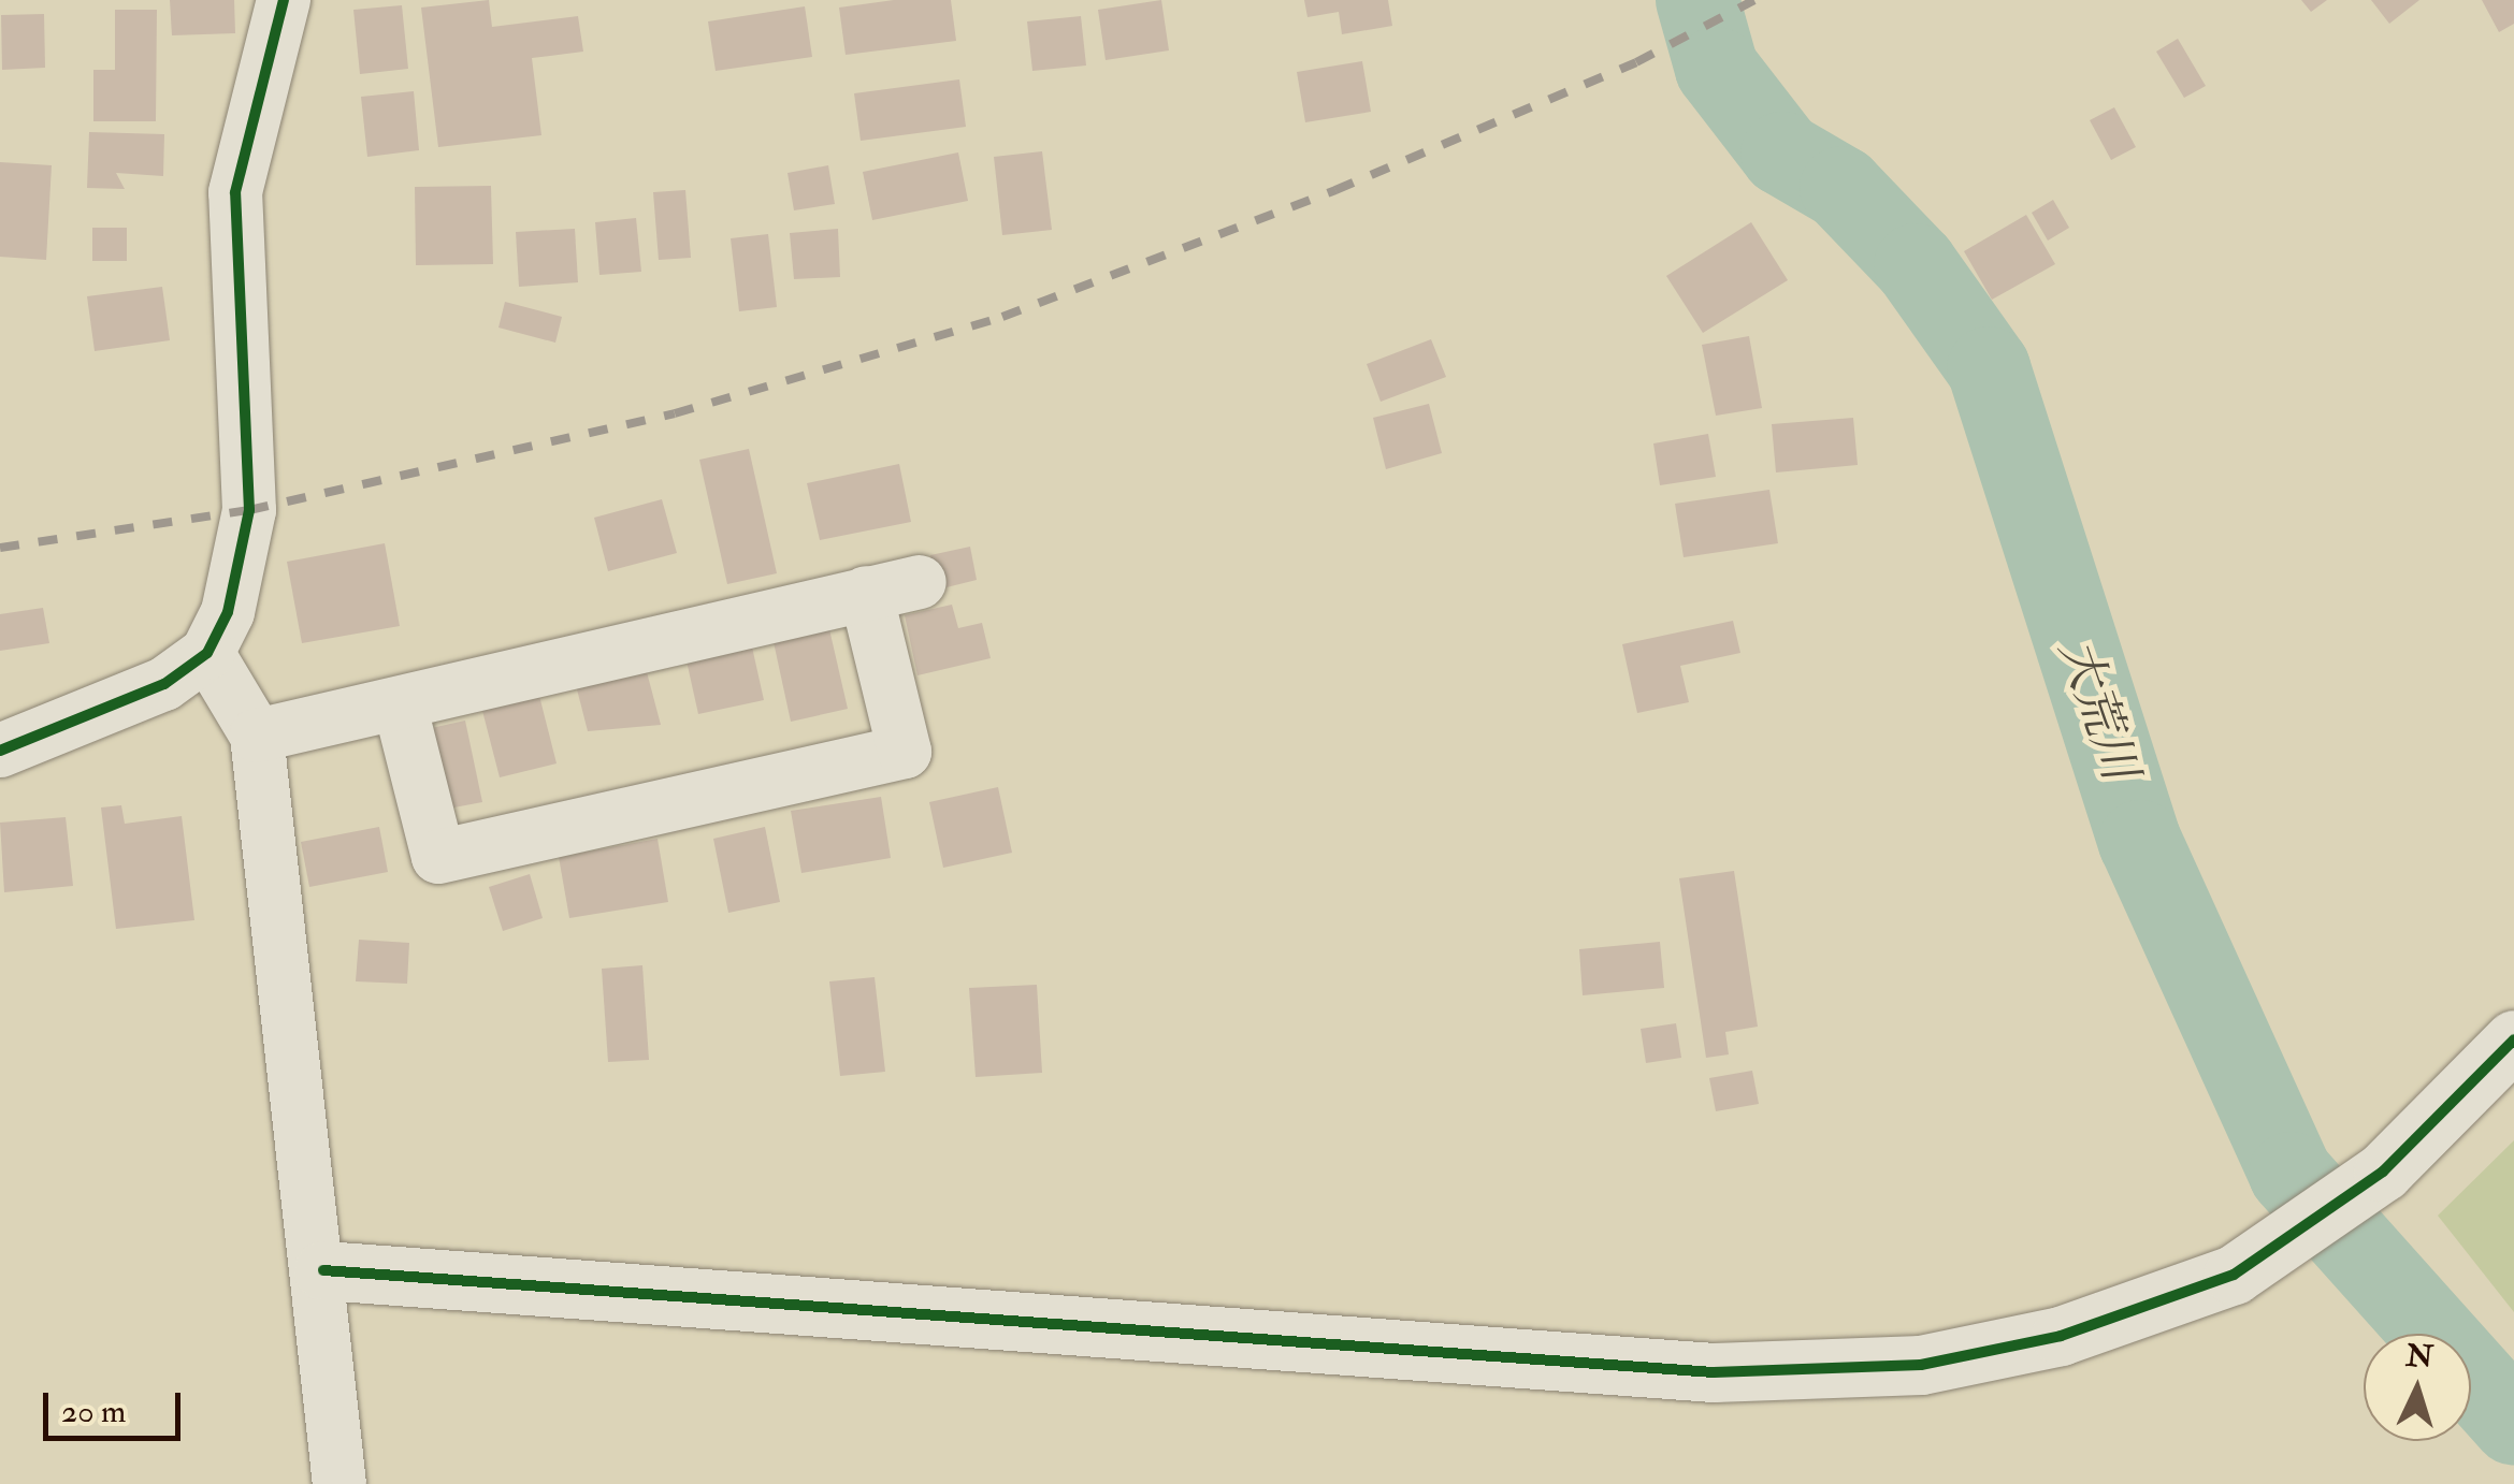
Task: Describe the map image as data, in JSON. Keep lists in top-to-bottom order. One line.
{"water":["大荒川"],"scale_bar":"20 m","north":"top"}
